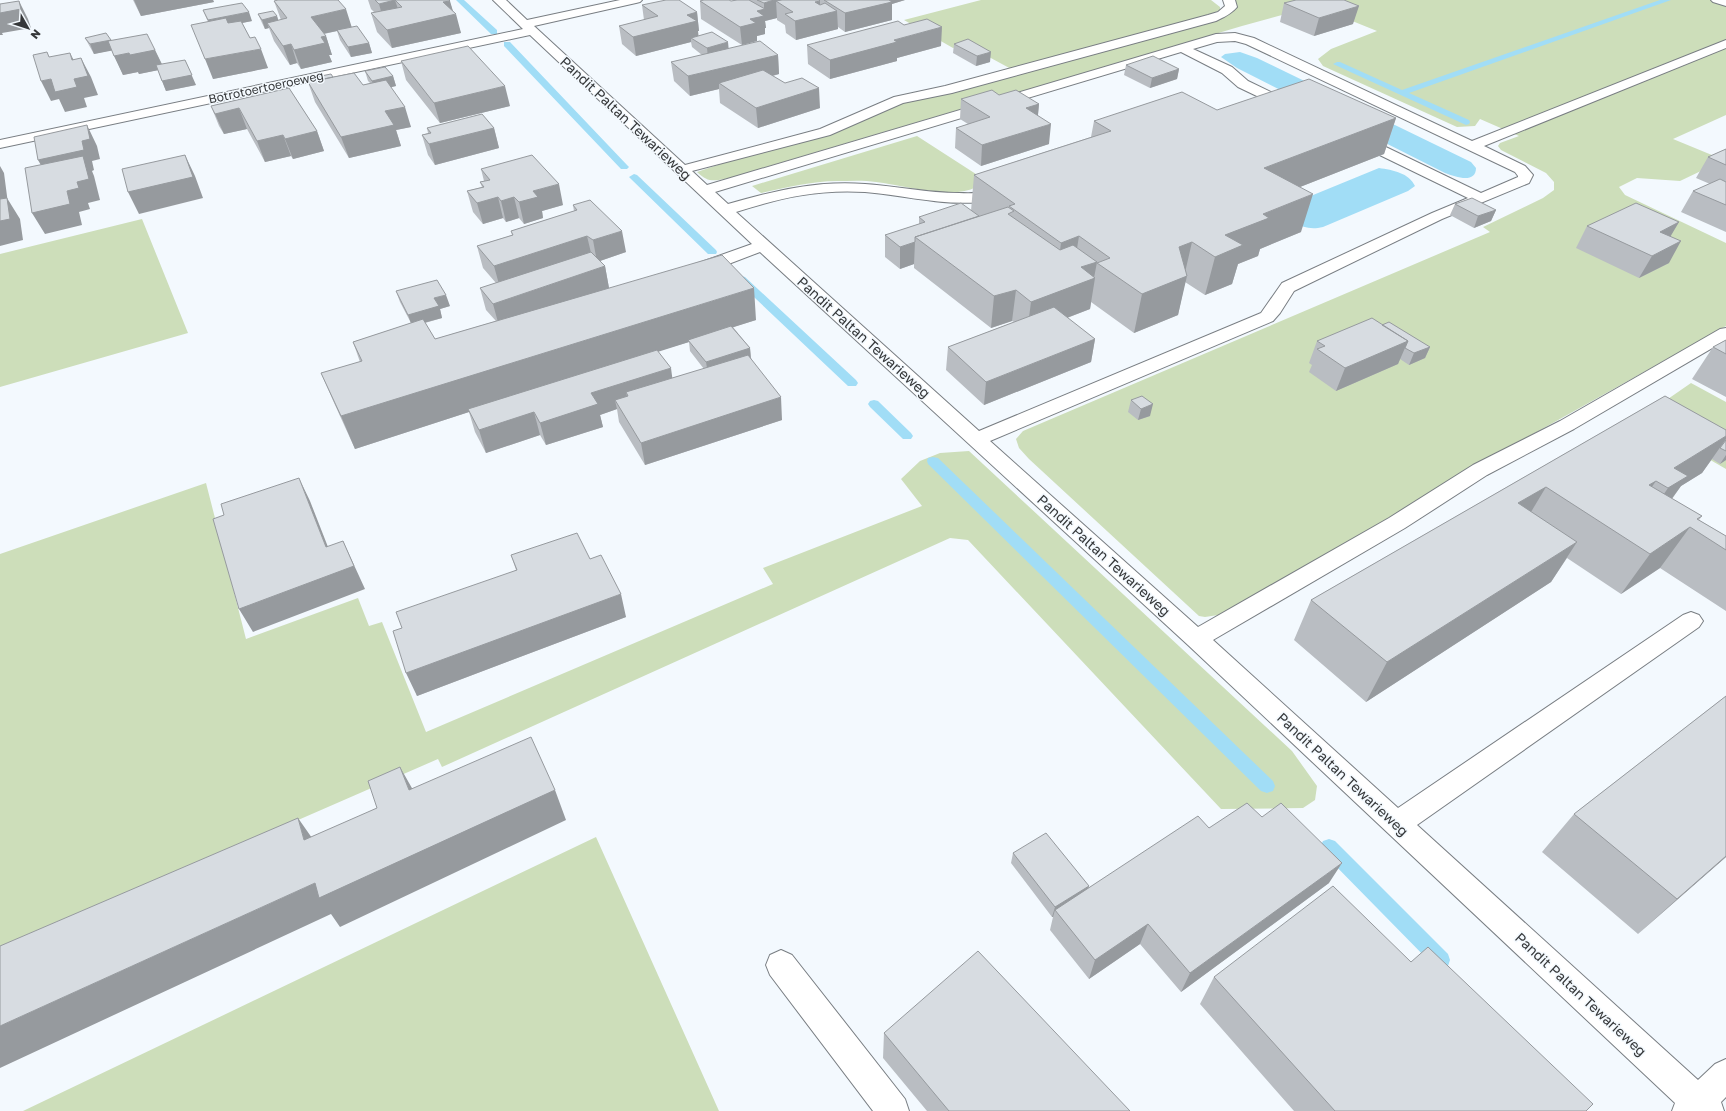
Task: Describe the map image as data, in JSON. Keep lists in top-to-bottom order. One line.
{"streets":{"street":["Botrotoertoeroeweg","Pandit Paltan Tewarieweg"]},"crossings":[["Botrotoertoeroeweg","Pandit Paltan Tewarieweg"]],"north":"bottom right"}
